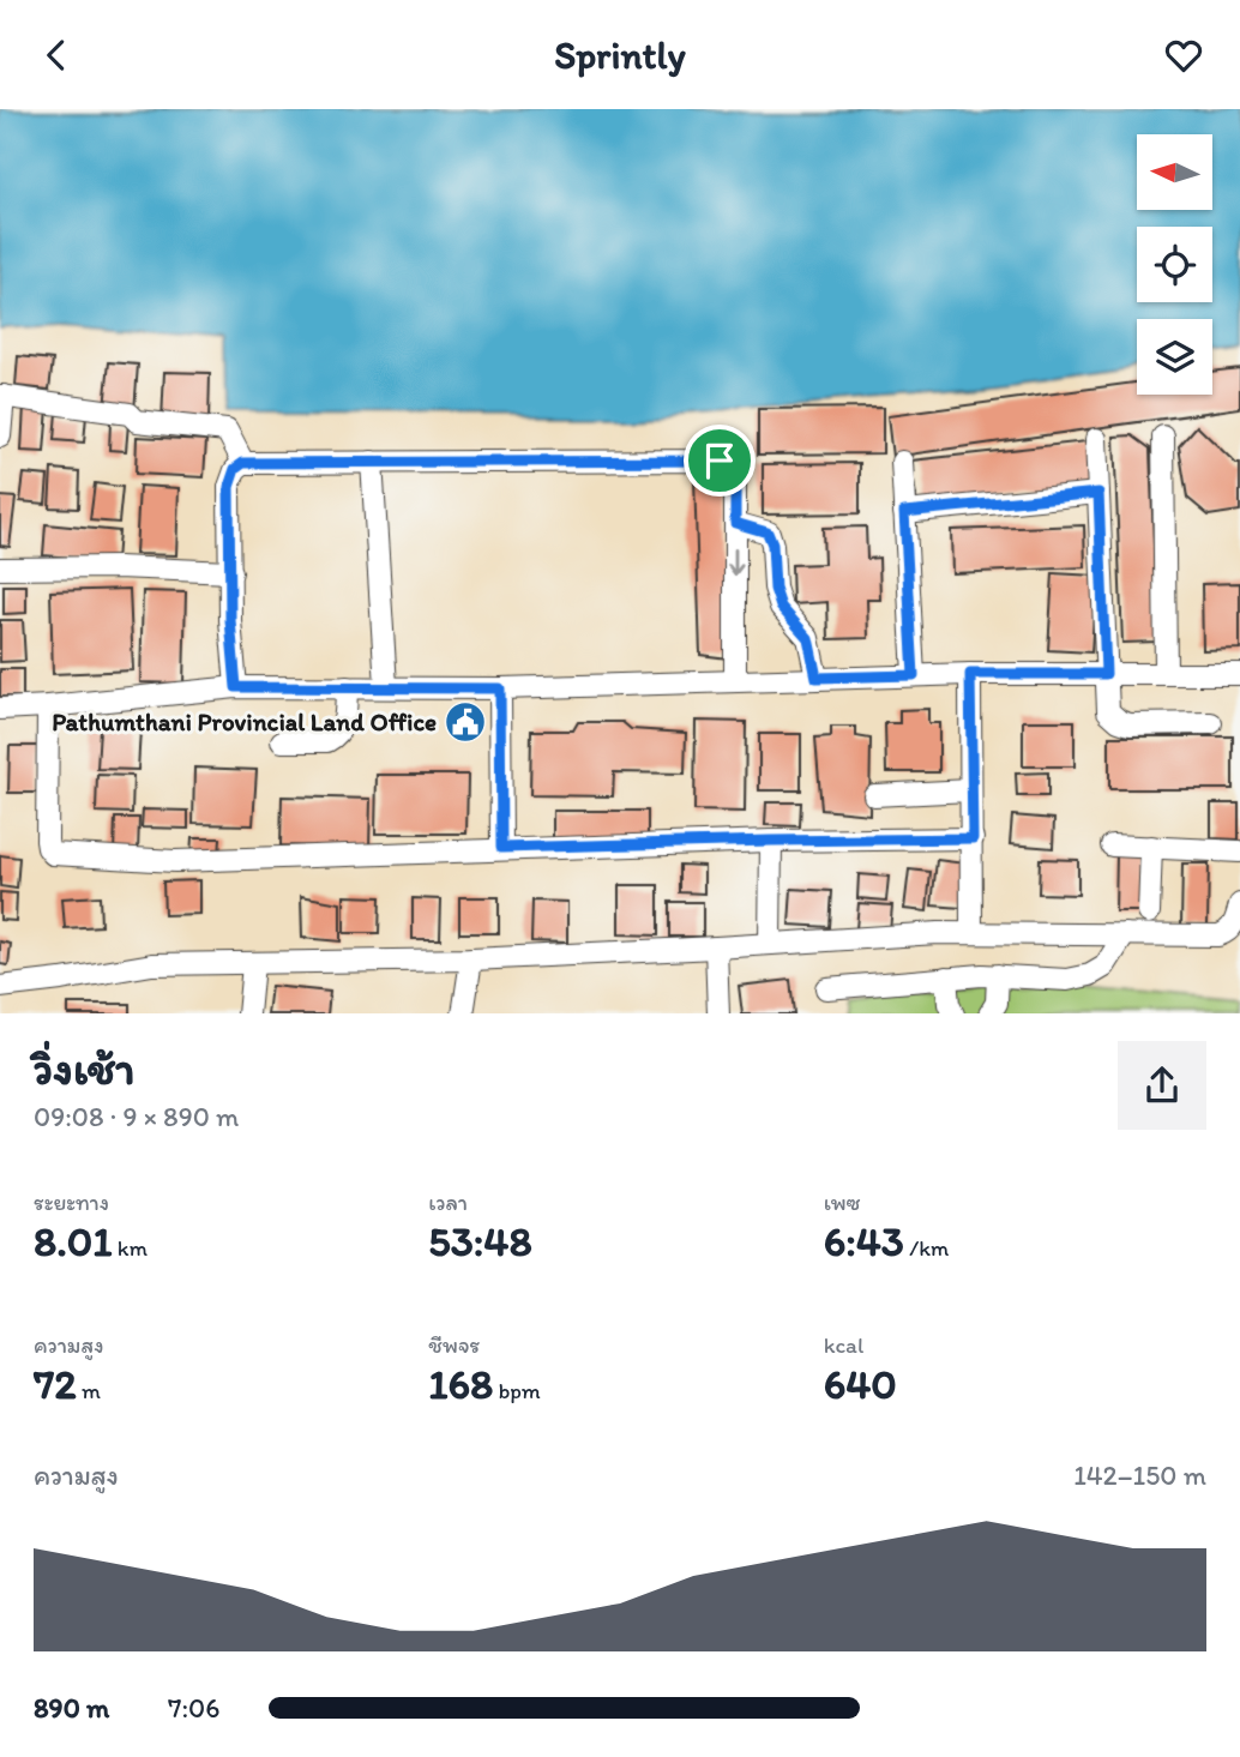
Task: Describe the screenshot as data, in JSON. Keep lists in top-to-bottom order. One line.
{"places":{"public building":["Pathumthani Provincial Land Office"]},"north":"left","page":{"header":"Sprintly","heading":["วิ่งเช้า","09:08 · 9 × 890 m"],"stats":[["ระยะทาง","8.01 km"],["เวลา","53:48"],["เพซ","6:43 /km"],["ความสูง","72 m"],["ชีพจร","168 bpm"],["kcal","640"]],"chart":["ความสูง","142–150 m"],"list":[{"name":"890 m","note":"7:06"}]}}
